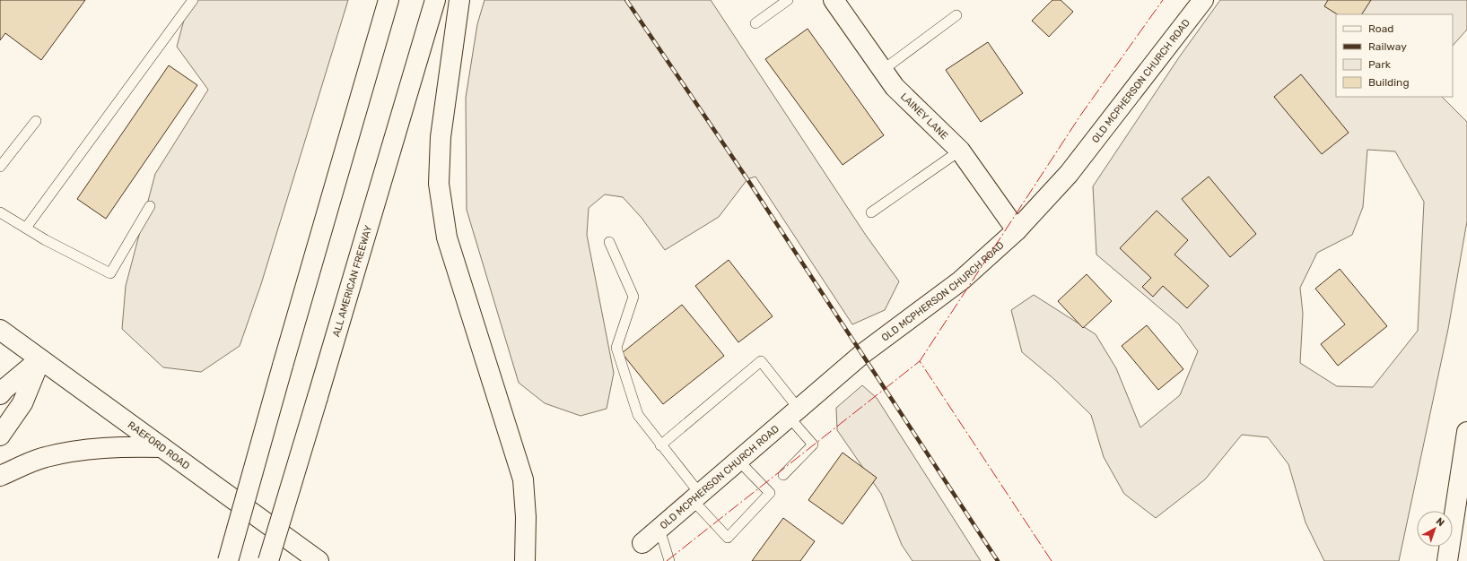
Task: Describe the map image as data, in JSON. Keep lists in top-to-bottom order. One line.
{"streets":{"main road":["OLD MCPHERSON CHURCH ROAD","LAINEY LANE","ALL AMERICAN FREEWAY","RAEFORD ROAD"]},"crossings":[["OLD MCPHERSON CHURCH ROAD","LAINEY LANE"]],"legend":["Road","Railway","Park","Building"],"north":"top right"}
